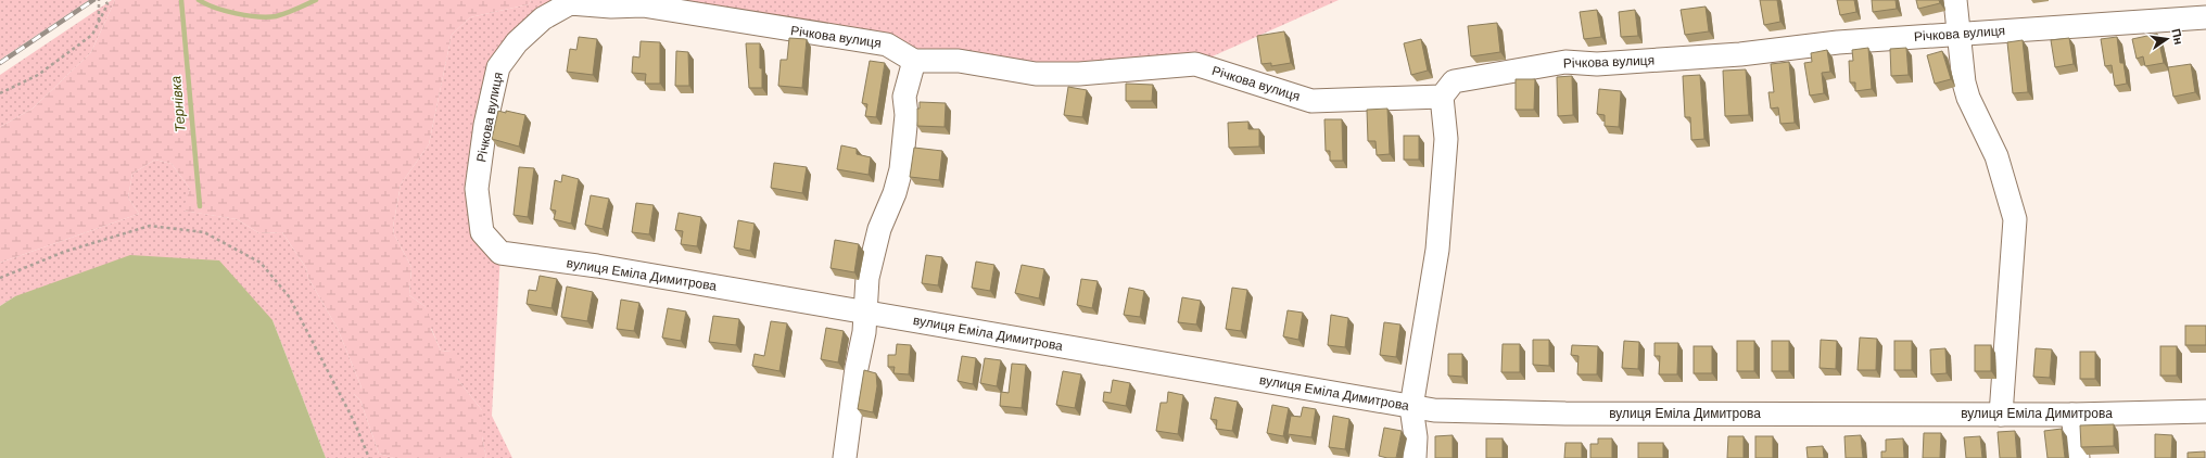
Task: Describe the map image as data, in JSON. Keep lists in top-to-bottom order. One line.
{"streets":{"street":["Річкова вулиця","вулиця Еміла Димитрова"]},"crossings":[["Річкова вулиця","вулиця Еміла Димитрова"]],"water":["Тернівка"],"north":"right"}
